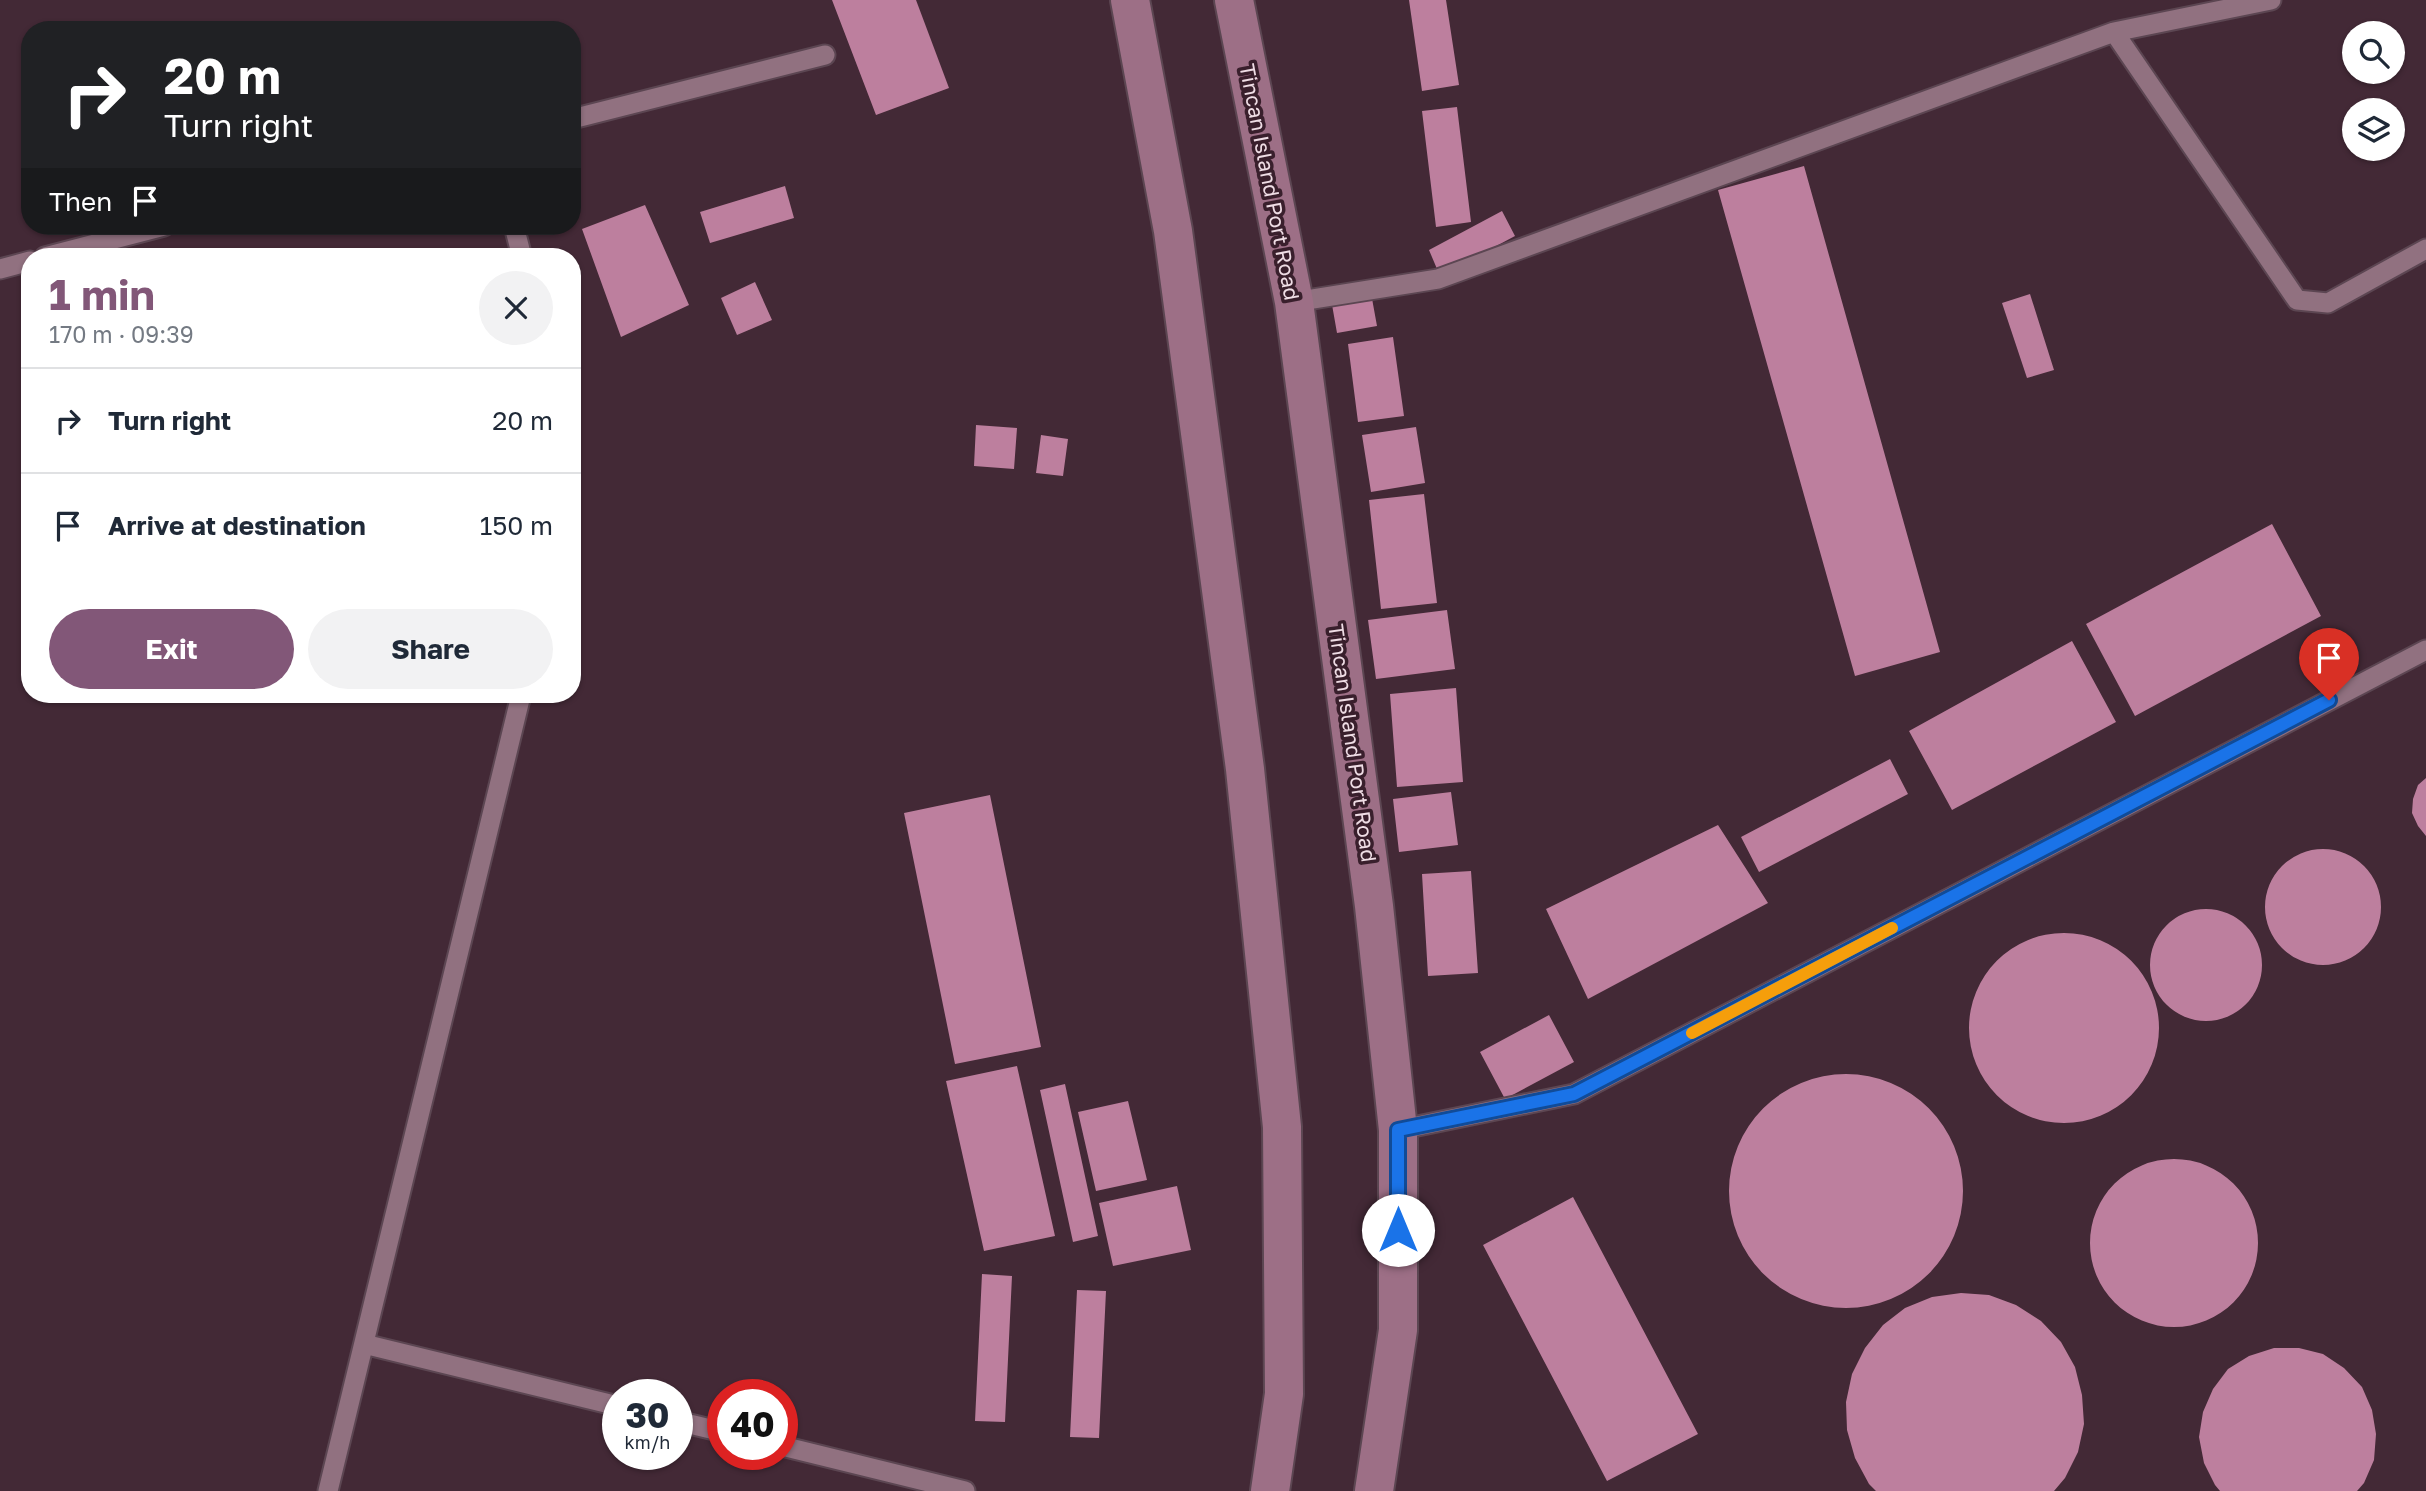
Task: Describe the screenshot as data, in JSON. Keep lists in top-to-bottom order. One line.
{"streets":{"street":["Tincan Island Port Road"]},"page":{"turn":["20 m","Turn right"],"then":"Then","heading":["1 min","170 m · 09:39"],"list":[{"name":"Turn right","value":"20 m"},{"name":"Arrive at destination","value":"150 m"}],"buttons":["Exit","Share"],"speed":"30 km/h","limit":"40"}}
